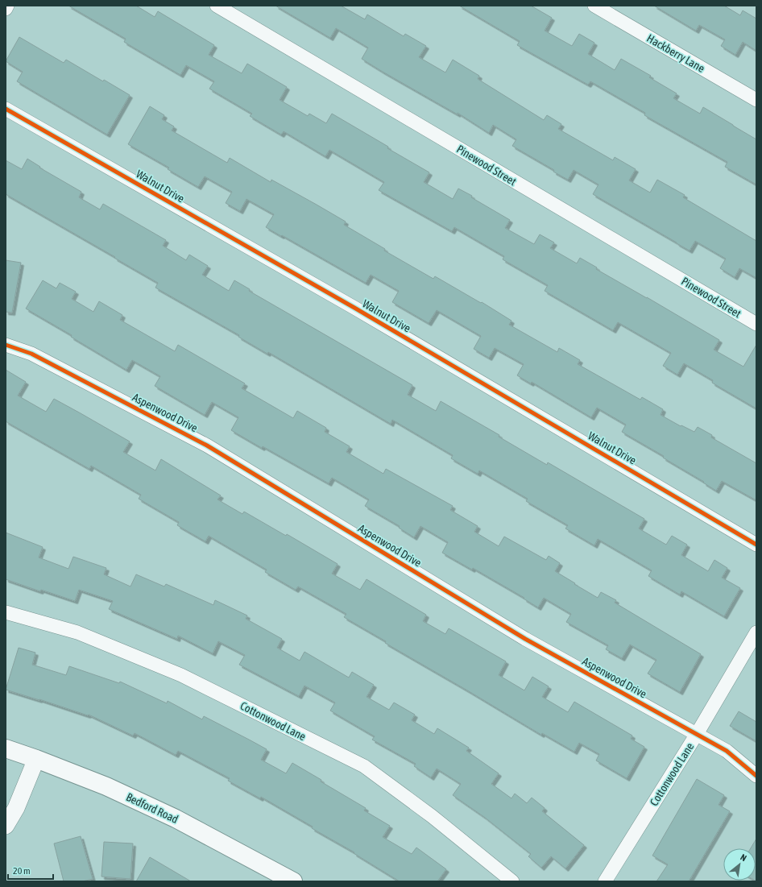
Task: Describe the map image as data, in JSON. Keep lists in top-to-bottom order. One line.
{"streets":{"main road":["Bedford Road"],"street":["Hackberry Lane","Pinewood Street","Walnut Drive","Aspenwood Drive","Cottonwood Lane"]},"crossings":[["Aspenwood Drive","Cottonwood Lane"]],"scale_bar":"20 m","north":"top right"}
